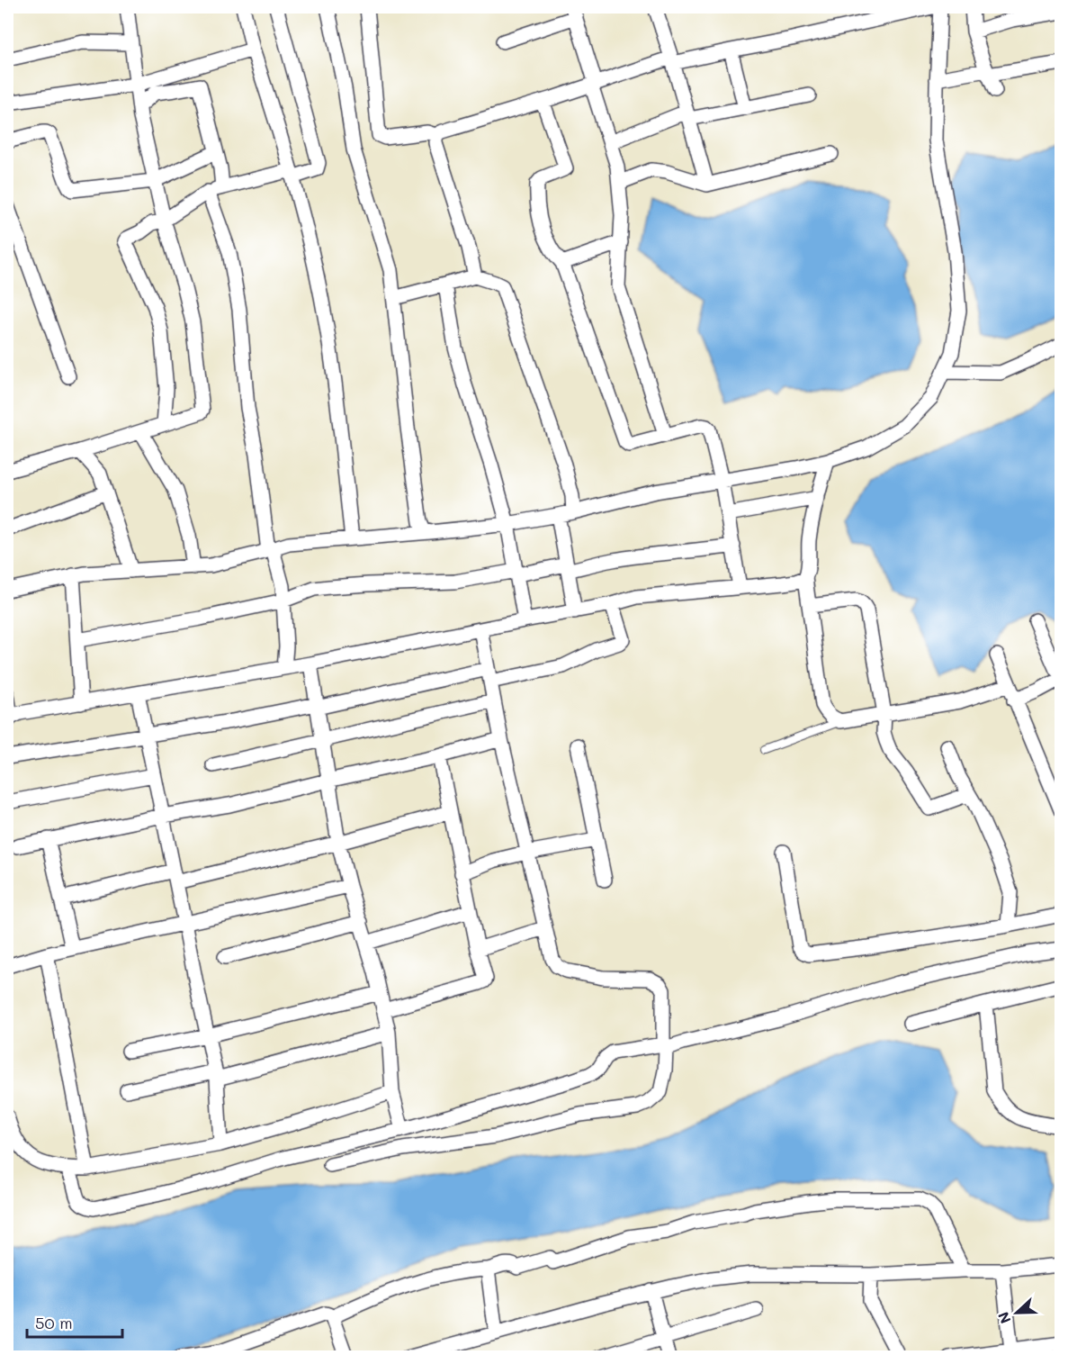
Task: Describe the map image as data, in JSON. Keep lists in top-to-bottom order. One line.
{"scale_bar":"50 m","north":"left"}
